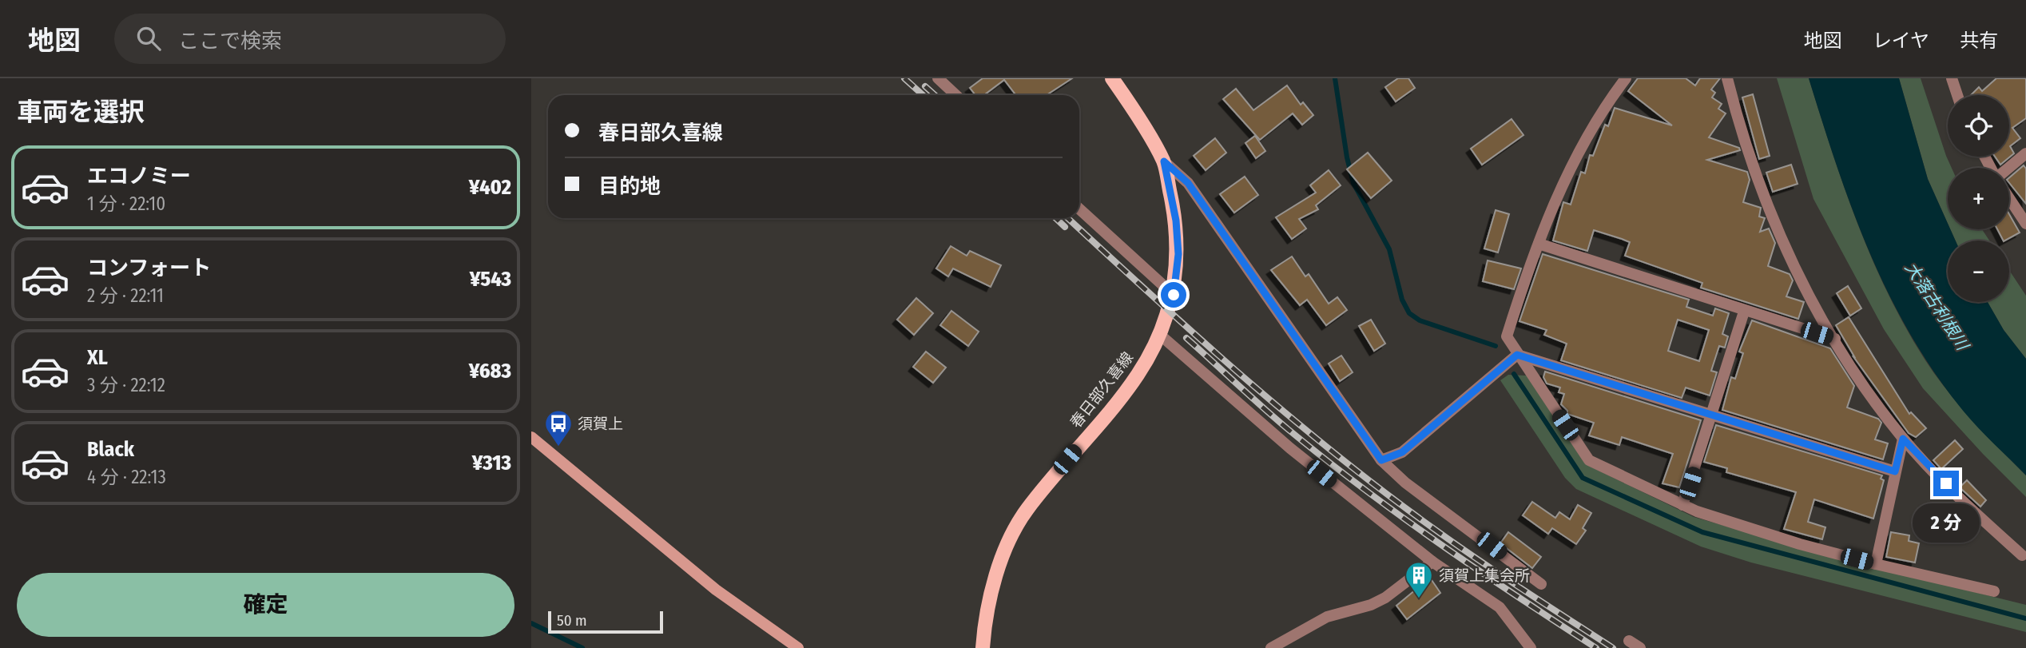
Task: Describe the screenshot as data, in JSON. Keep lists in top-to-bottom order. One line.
{"streets":{"main road":["春日部久喜線"]},"water":["大落古利根川"],"places":{"bus stop":["須賀上"],"building":["須賀上集会所"]},"scale_bar":"50 m","page":{"header":"地図","search":"ここで検索","nav":["地図","レイヤ","共有"],"heading":"車両を選択","map_buttons":["+","−"],"banner":["春日部久喜線","目的地"],"list":[{"name":"エコノミー","note":"1 分 · 22:10","value":"¥402"},{"name":"コンフォート","note":"2 分 · 22:11","value":"¥543"},{"name":"XL","note":"3 分 · 22:12","value":"¥683"},{"name":"Black","note":"4 分 · 22:13","value":"¥313"}],"bubble":"2 分","buttons":"確定","scale":"50 m"}}
